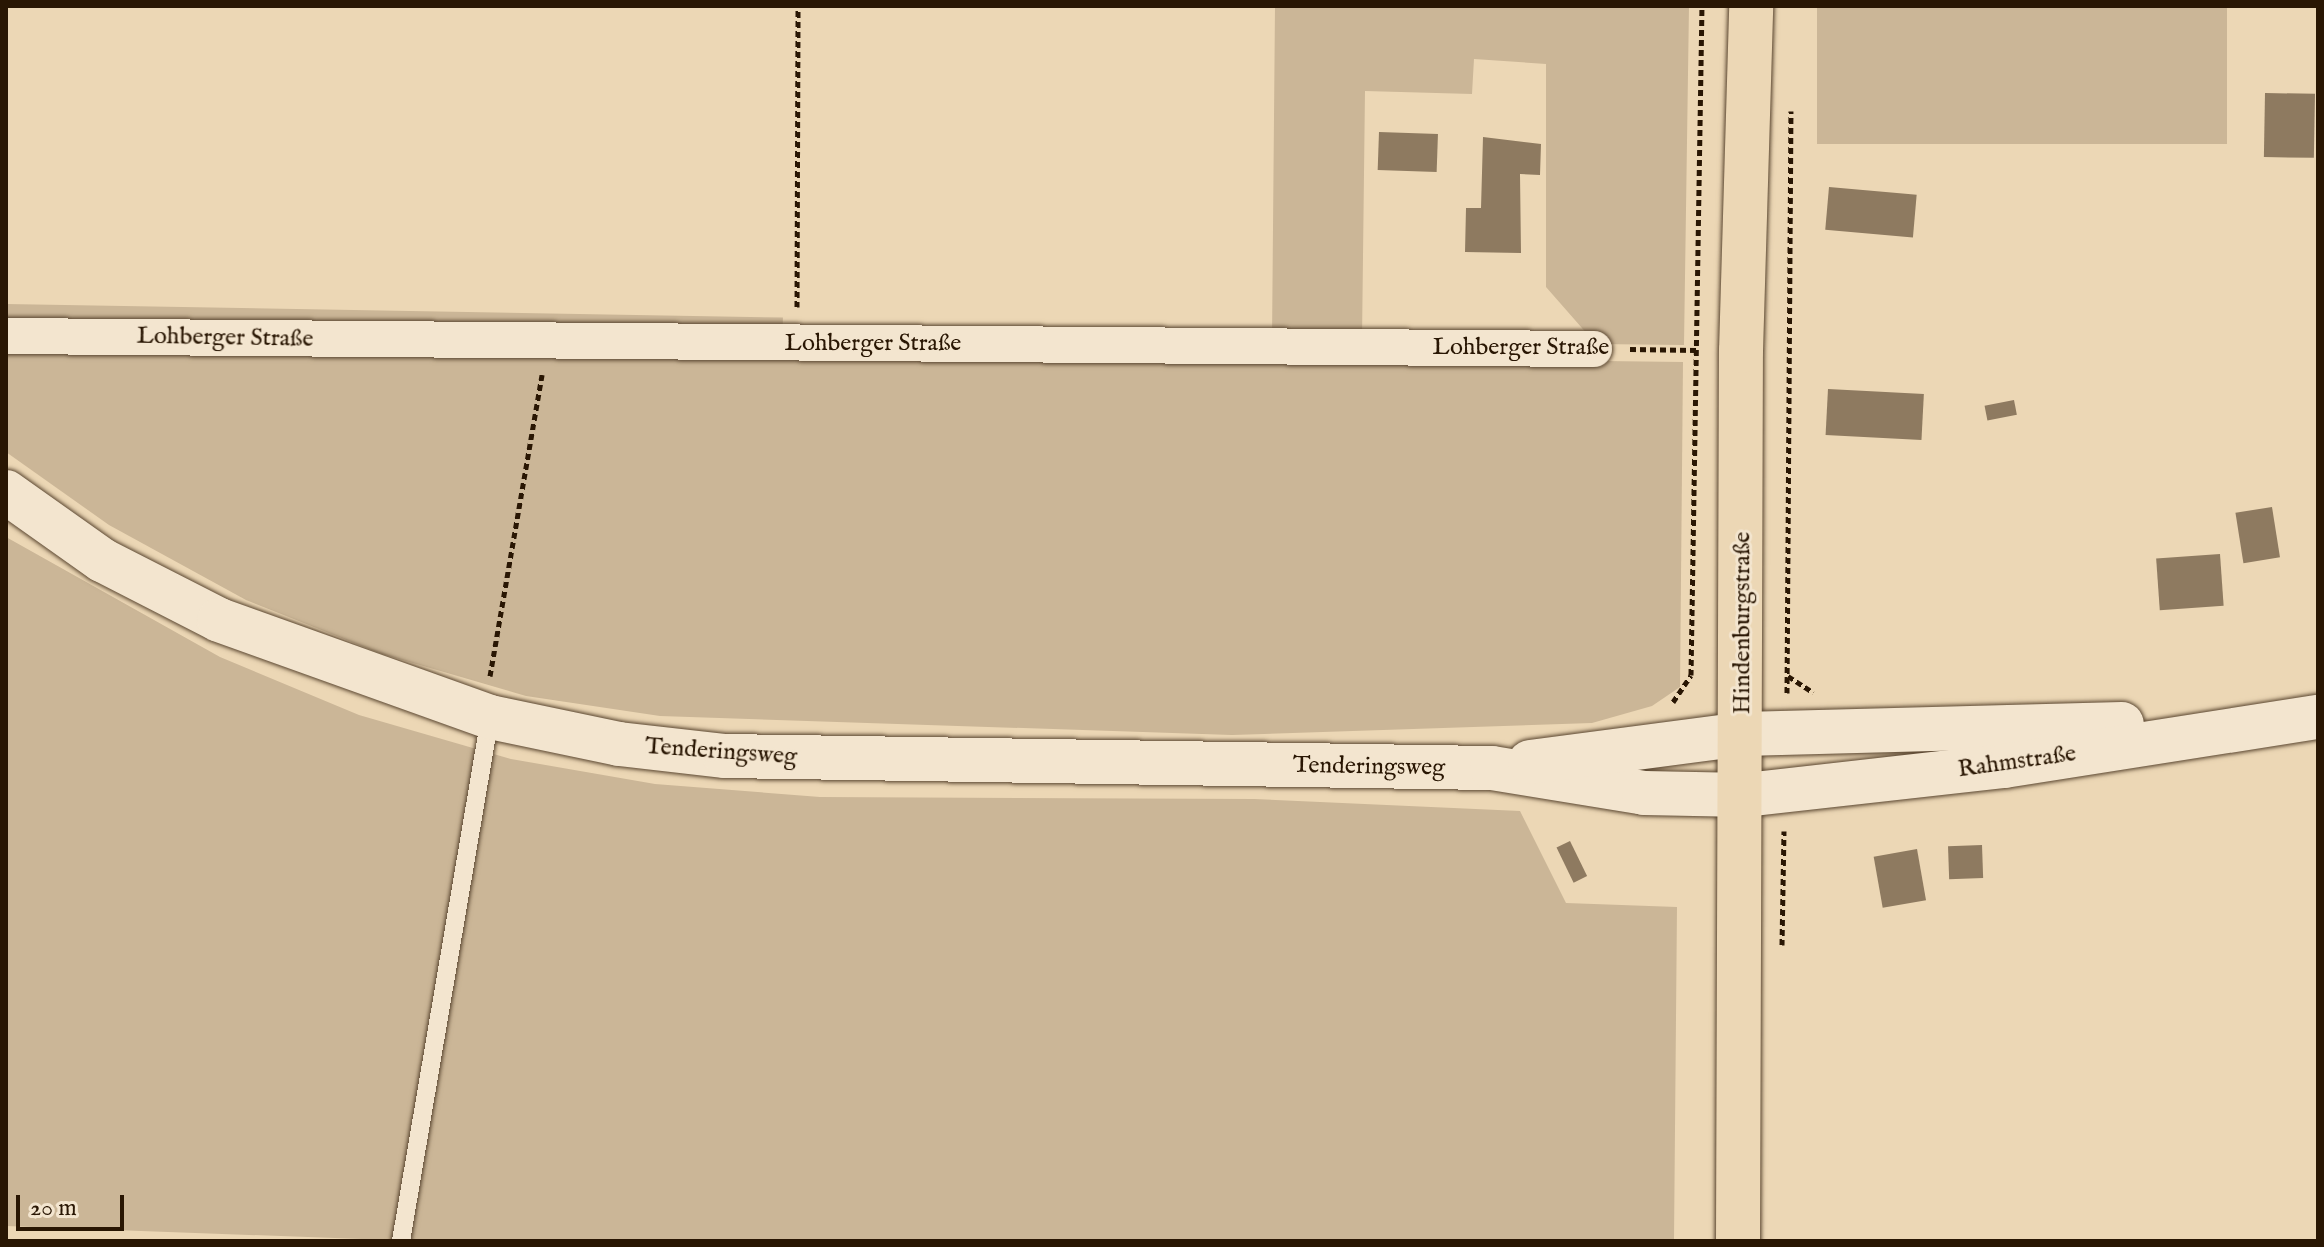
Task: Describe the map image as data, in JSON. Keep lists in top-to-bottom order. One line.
{"streets":{"main road":["Hindenburgstraße"],"street":["Lohberger Straße","Tenderingsweg","Rahmstraße"]},"crossings":[["Lohberger Straße","Hindenburgstraße"],["Hindenburgstraße","Tenderingsweg"],["Hindenburgstraße","Rahmstraße"],["Tenderingsweg","Rahmstraße"]],"scale_bar":"20 m"}
